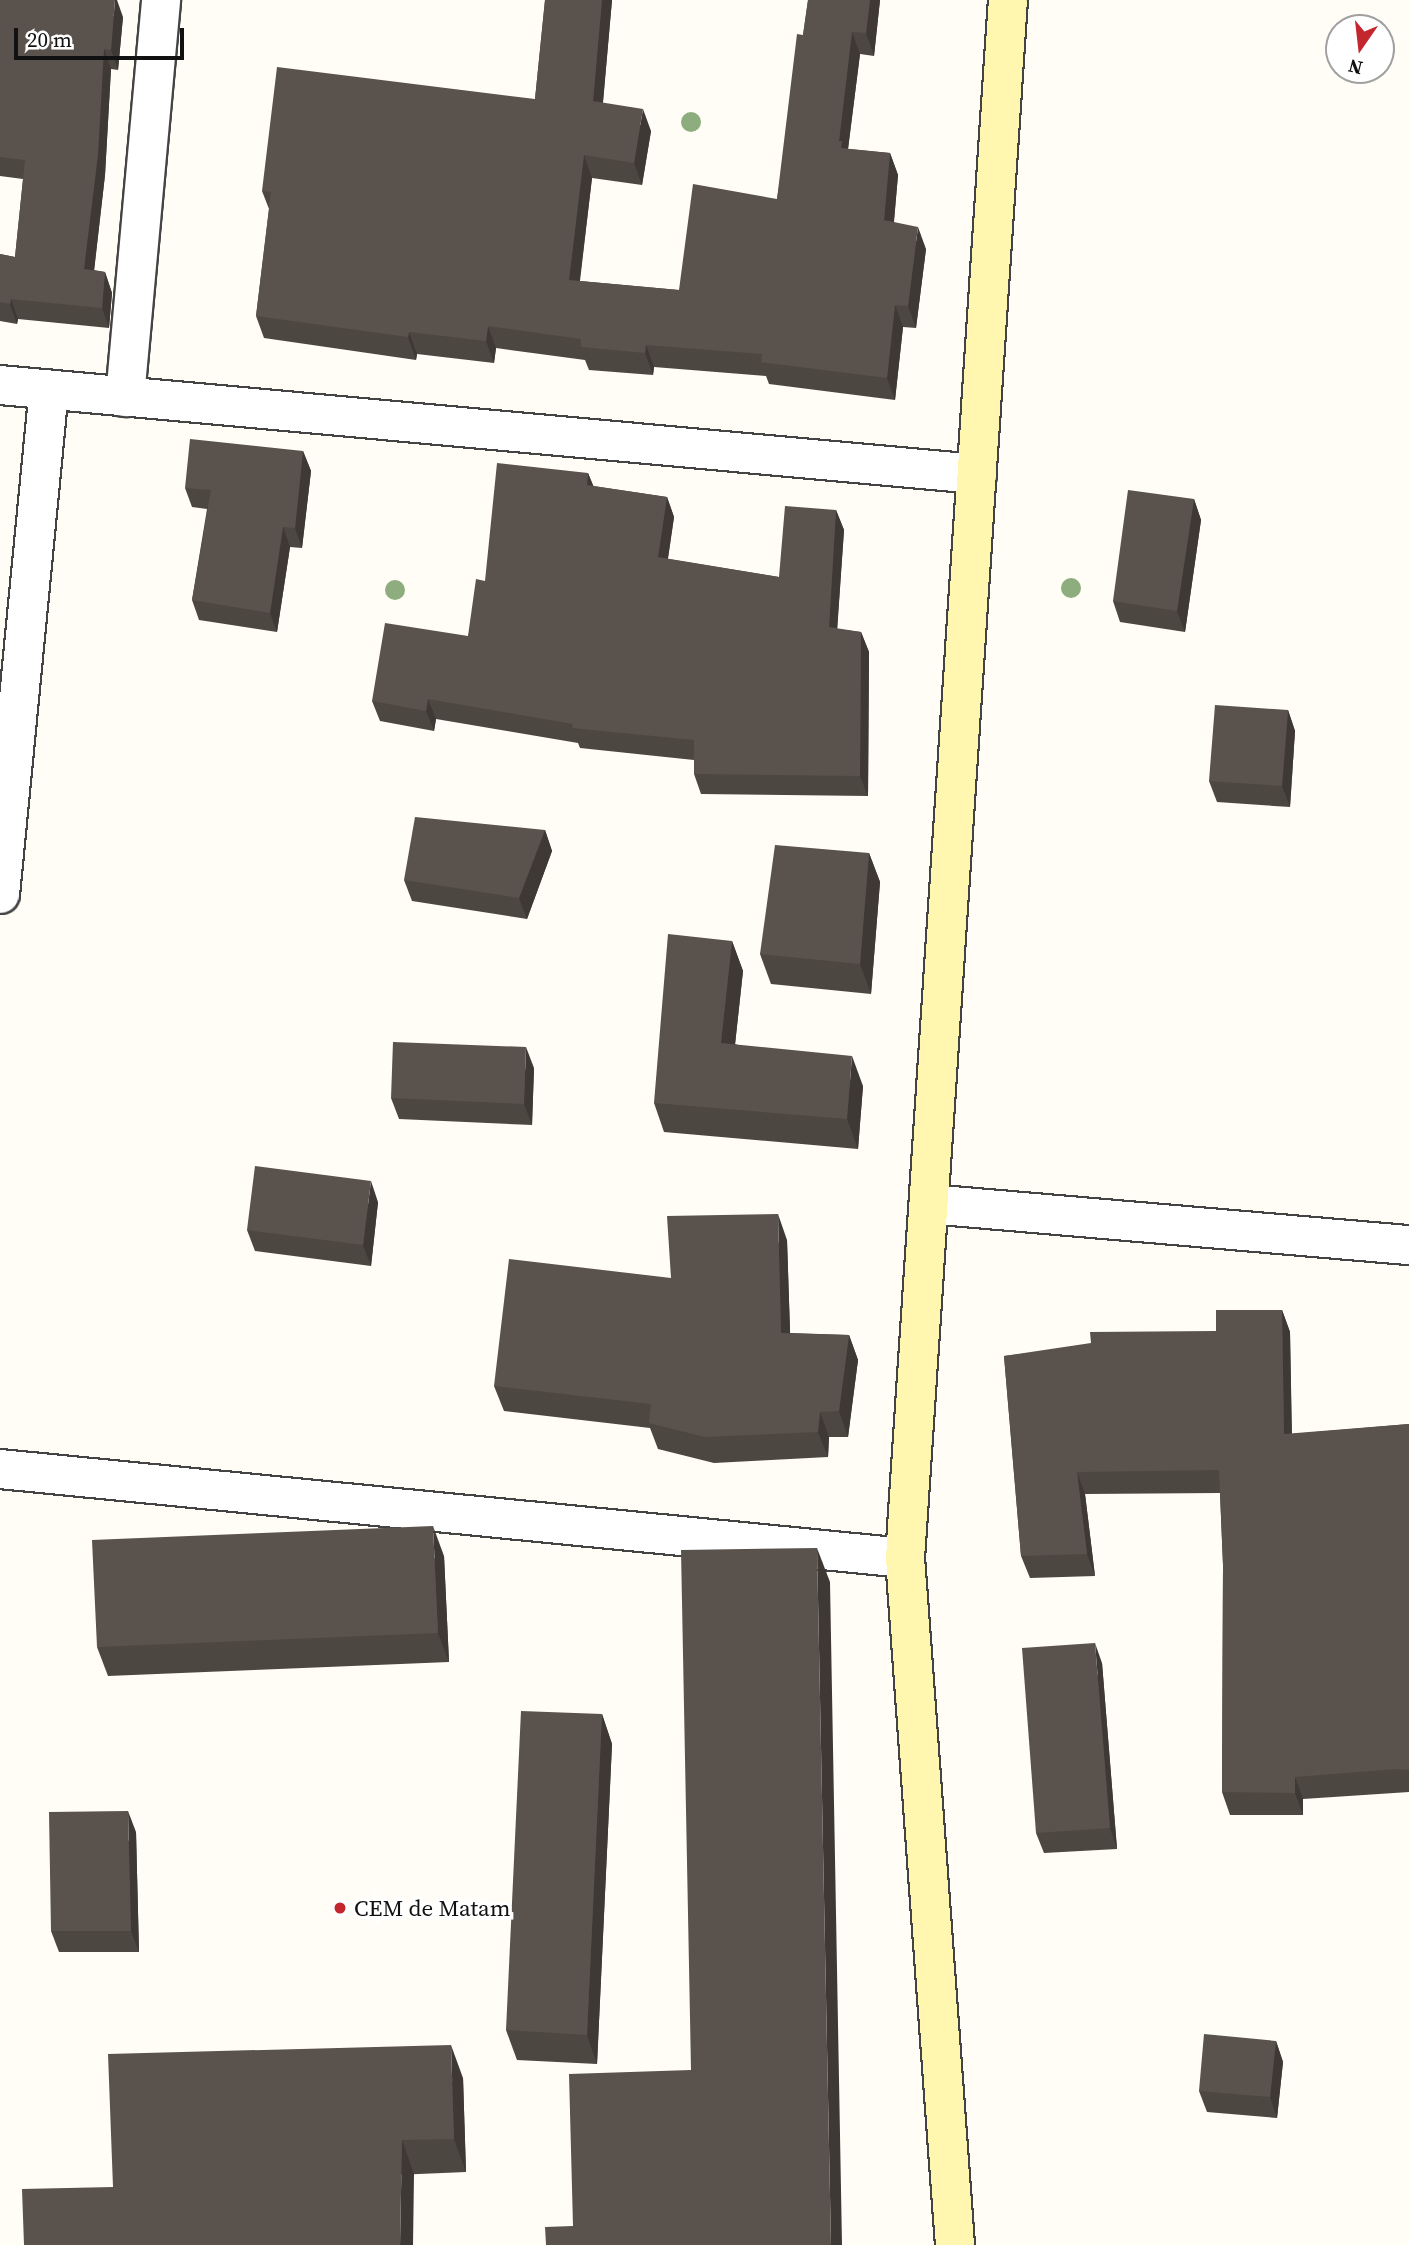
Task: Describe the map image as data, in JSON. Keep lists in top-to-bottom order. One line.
{"places":["CEM de Matam"],"scale_bar":"20 m","north":"bottom"}
